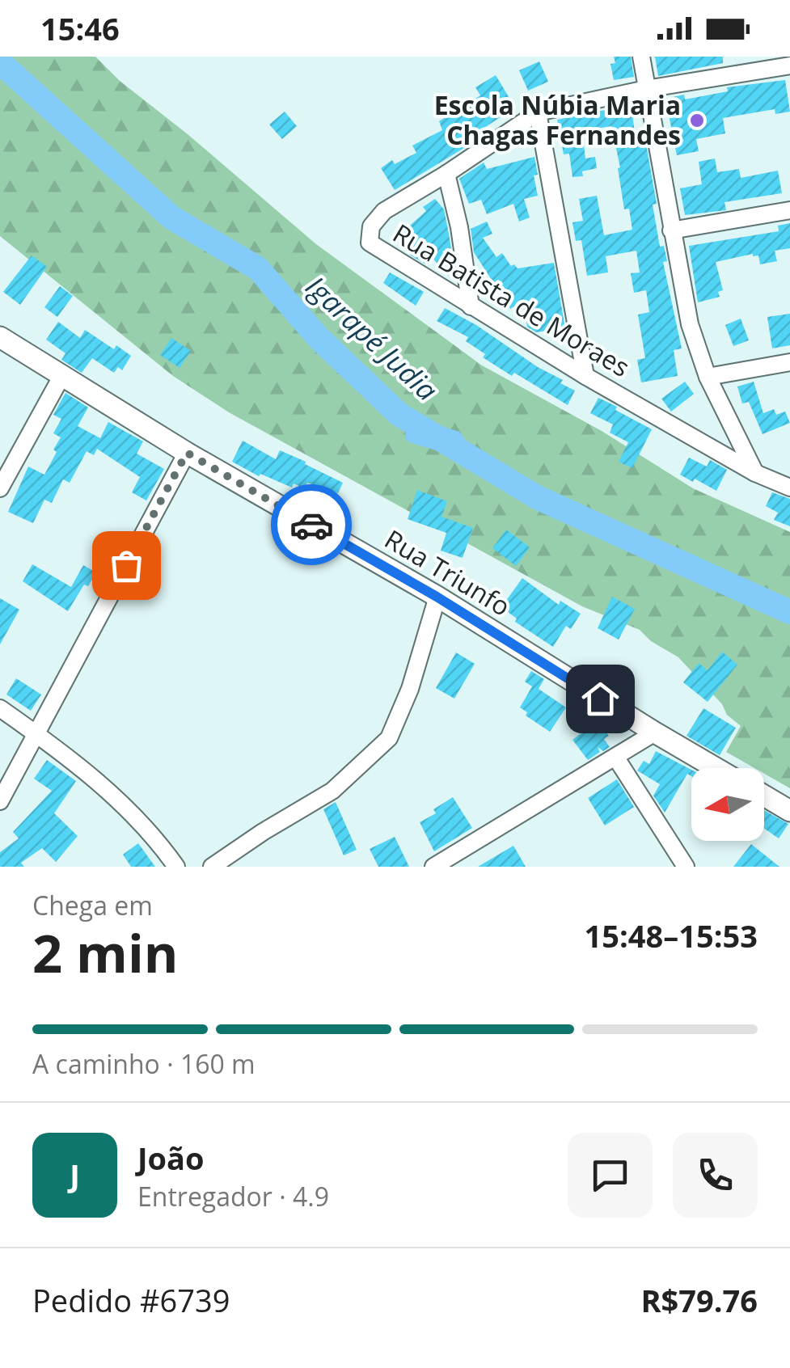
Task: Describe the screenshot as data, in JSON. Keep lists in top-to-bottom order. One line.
{"streets":{"street":["Rua Batista de Moraes","Rua Triunfo"]},"water":["Igarapé Judia"],"places":["Escola Núbia Maria Chagas Fernandes"],"north":"left","page":{"status":"15:46","heading":["2 min","Chega em","15:48–15:53"],"panel":["João","Entregador · 4.9","Pedido #6739","R$79.76"],"bar":"A caminho · 160 m","round":"J"}}
